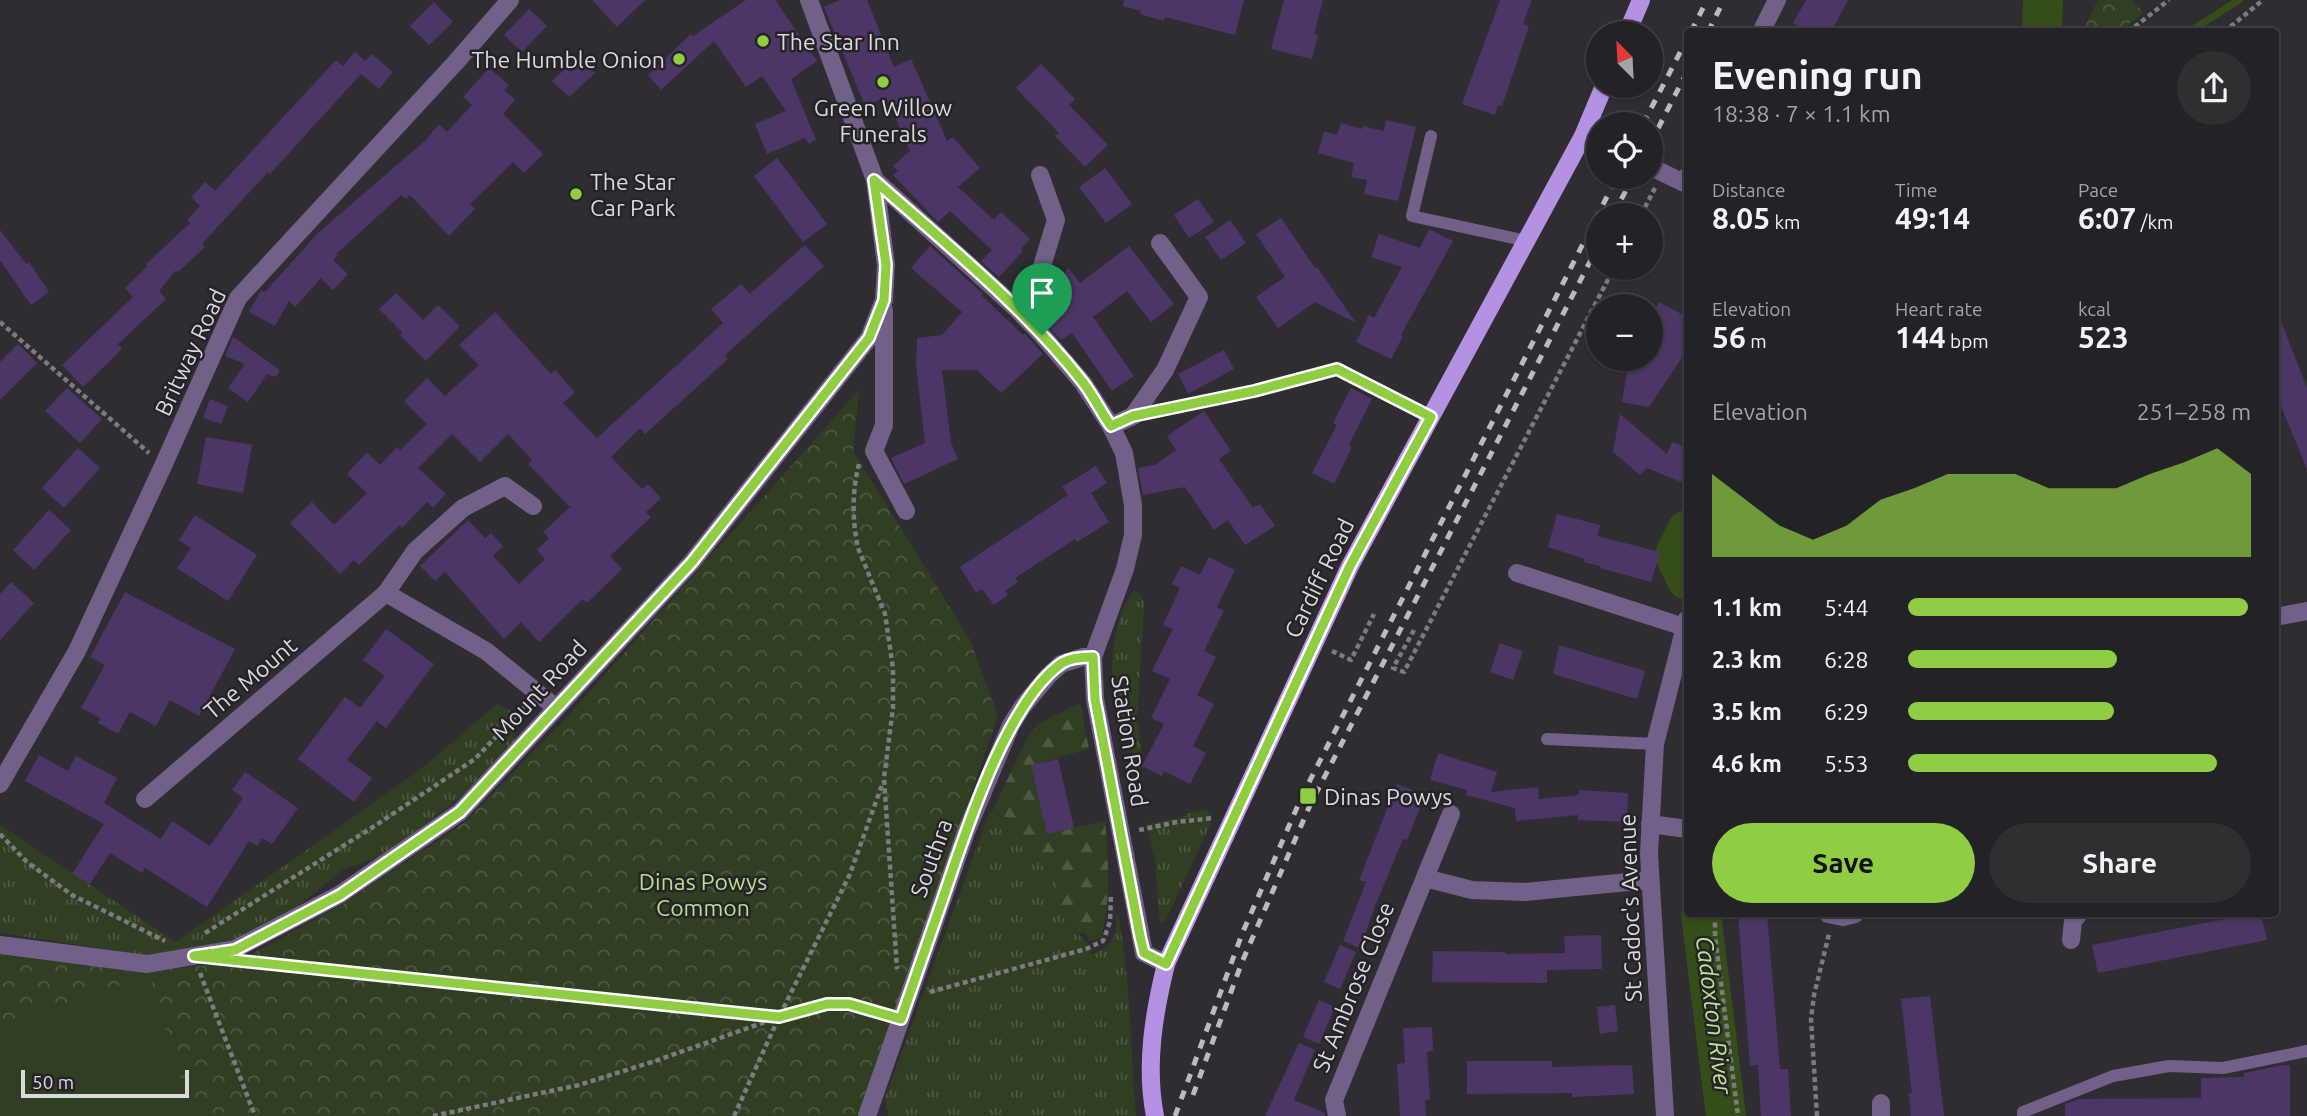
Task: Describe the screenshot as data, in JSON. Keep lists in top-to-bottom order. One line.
{"streets":{"main road":["Cardiff Road"],"street":["Britway Road","The Mount","Mount Road","Station Road","Southra","St Cadoc's Avenue","St Ambrose Close"]},"crossings":[["Cardiff Road","Station Road"],["Mount Road","Station Road"],["Station Road","Southra"]],"water":["Cadoxton River"],"parks":["Dinas Powys Common"],"places":{"other":["The Star Inn","The Humble Onion","Green Willow Funerals","The Star Car Park"],"transit":["Dinas Powys"]},"scale_bar":"50 m","north":"top left","page":{"map_buttons":["+","−"],"heading":["Evening run","18:38 · 7 × 1.1 km"],"stats":[["Distance","8.05 km"],["Time","49:14"],["Pace","6:07 /km"],["Elevation","56 m"],["Heart rate","144 bpm"],["kcal","523"]],"chart":["Elevation","251–258 m"],"list":[{"name":"1.1 km","note":"5:44"},{"name":"2.3 km","note":"6:28"},{"name":"3.5 km","note":"6:29"},{"name":"4.6 km","note":"5:53"}],"buttons":["Save","Share"],"scale":"50 m"}}
